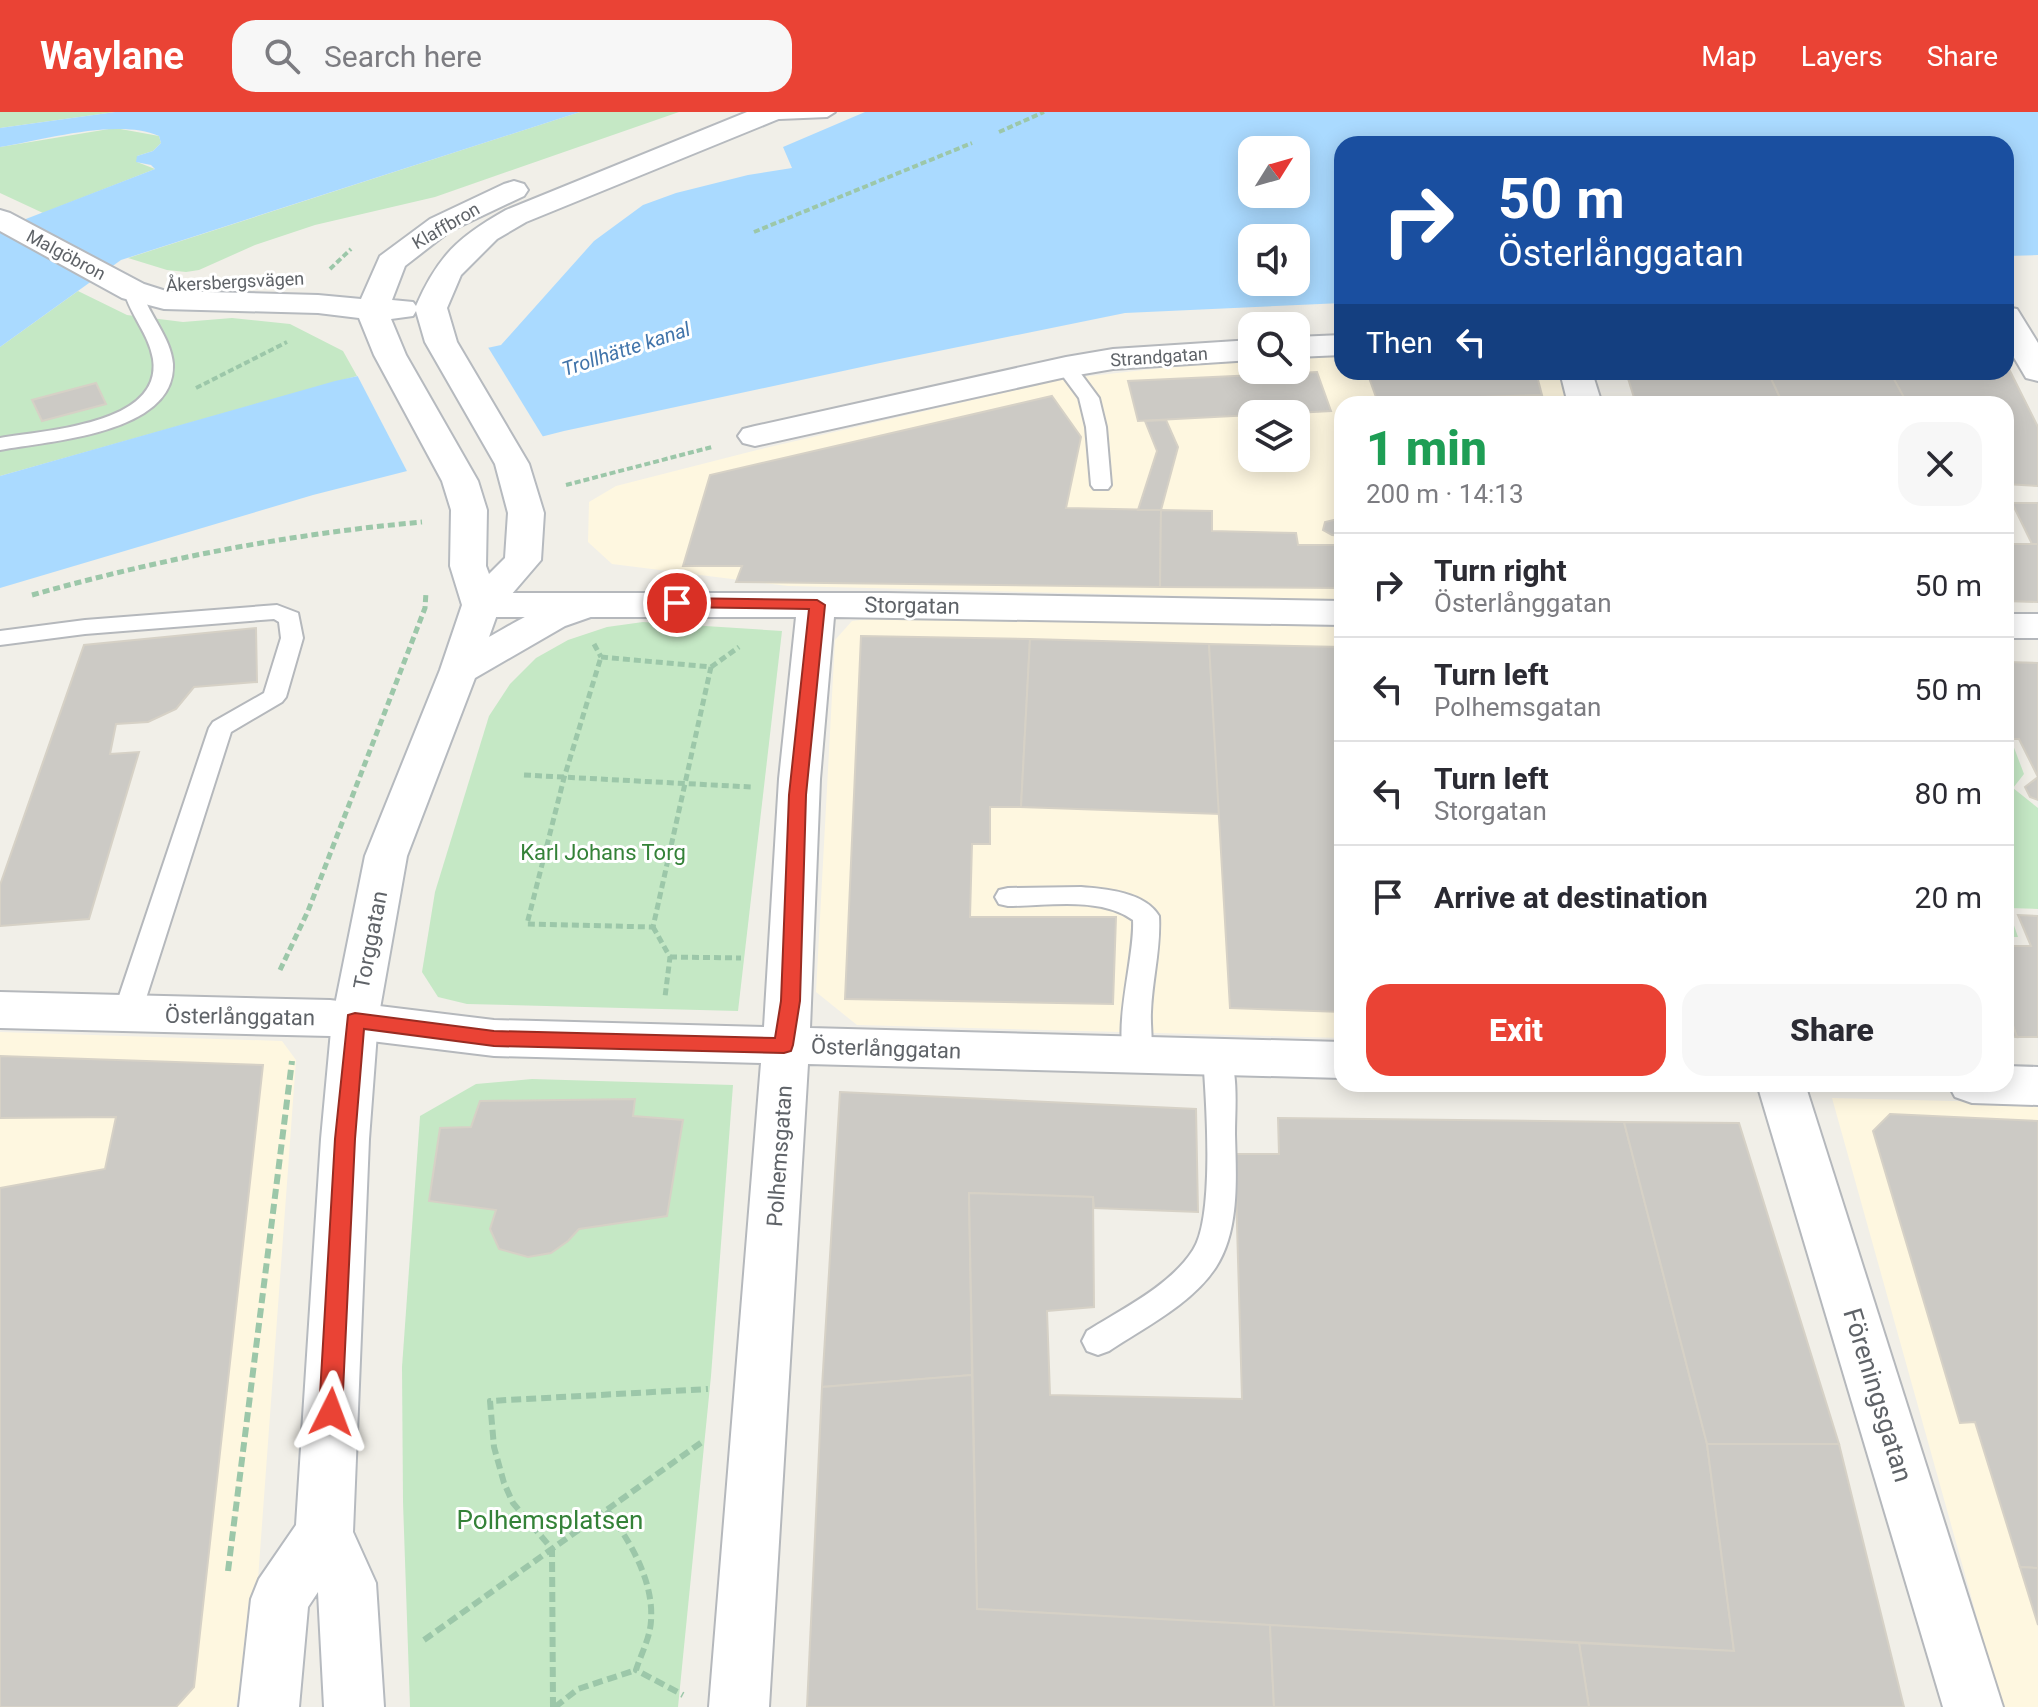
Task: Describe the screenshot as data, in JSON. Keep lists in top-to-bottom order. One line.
{"streets":{"street":["Klaffbron","Malgöbron","Åkersbergsvägen","Strandgatan","Storgatan","Torggatan","Österlånggatan","Polhemsgatan","Föreningsgatan"]},"crossings":[["Klaffbron","Åkersbergsvägen"],["Klaffbron","Torggatan"],["Malgöbron","Åkersbergsvägen"],["Åkersbergsvägen","Torggatan"],["Storgatan","Torggatan"],["Storgatan","Polhemsgatan"],["Torggatan","Österlånggatan"],["Österlånggatan","Polhemsgatan"]],"water":["Trollhätte kanal"],"parks":["Karl Johans Torg","Polhemsplatsen"],"north":"top right","page":{"header":"Waylane","search":"Search here","nav":["Map","Layers","Share"],"turn":["50 m","Österlånggatan"],"then":"Then","heading":["1 min","200 m · 14:13"],"list":[{"name":"Turn right","note":"Österlånggatan","value":"50 m"},{"name":"Turn left","note":"Polhemsgatan","value":"50 m"},{"name":"Turn left","note":"Storgatan","value":"80 m"},{"name":"Arrive at destination","value":"20 m"}],"buttons":["Exit","Share"]}}
